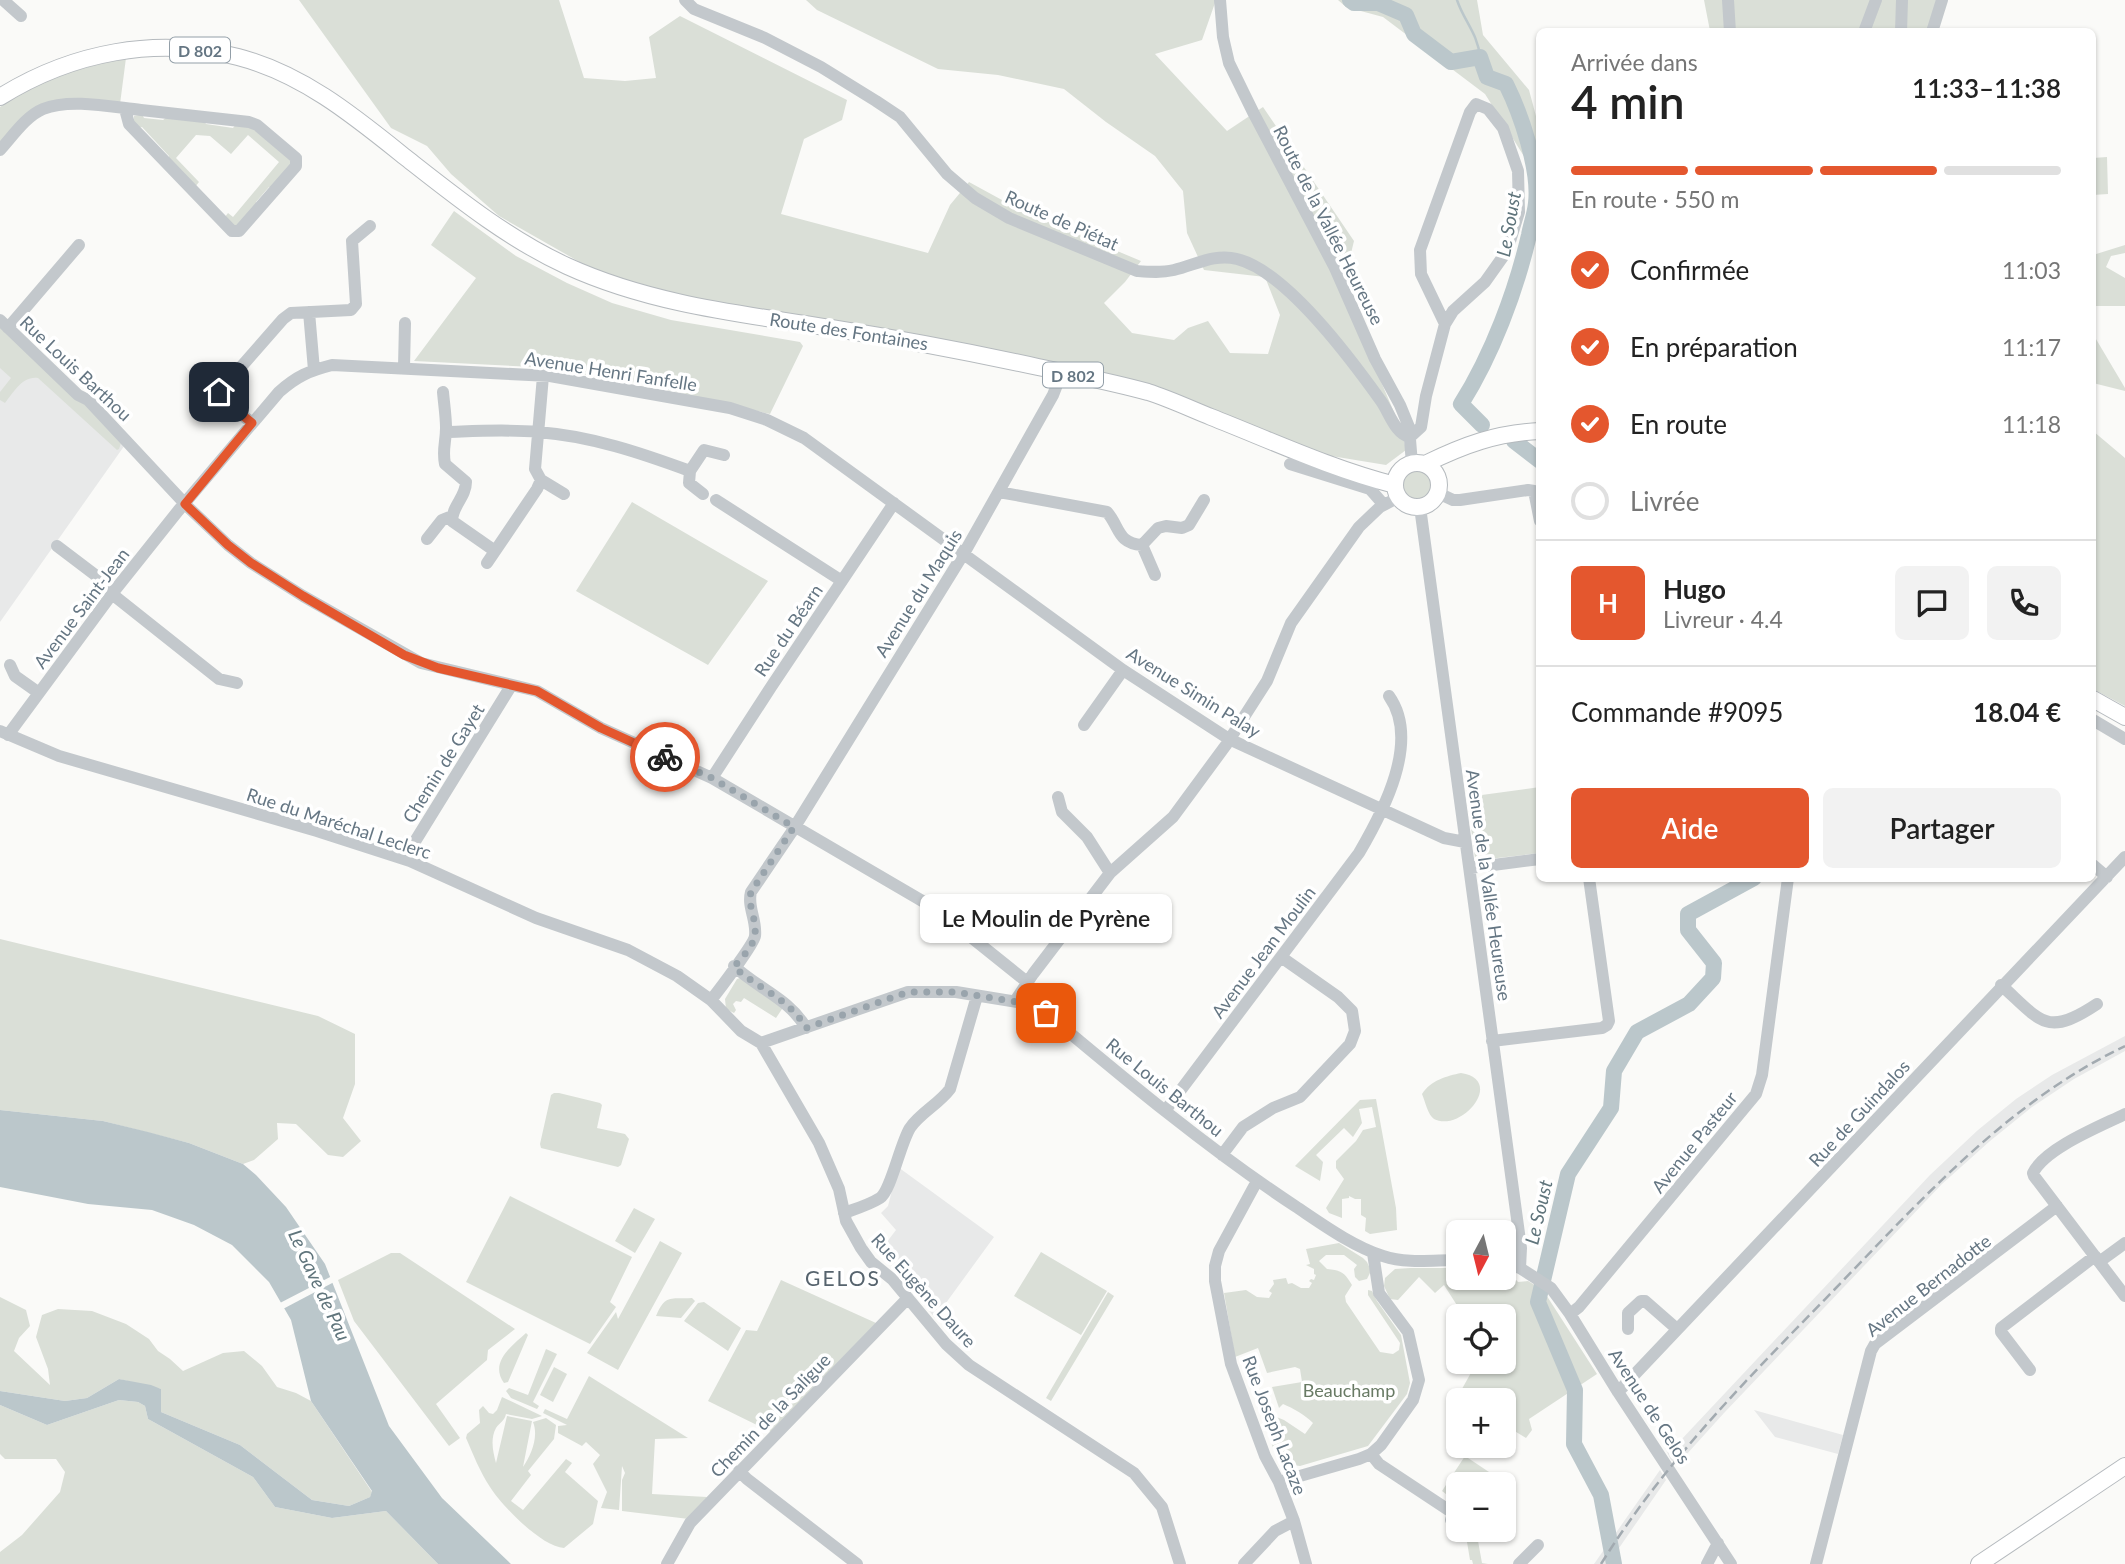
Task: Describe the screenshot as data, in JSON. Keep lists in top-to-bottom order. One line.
{"streets":{"main road":["D 802","Route des Fontaines"],"street":["Route de Piétat","Route de la Vallée Heureuse","Rue Louis Barthou","Avenue Henri Fanfelle","Avenue du Maquis","Avenue Saint-Jean","Rue du Béarn","Avenue Simin Palay","Chemin de Gayet","Rue du Maréchal Leclerc","Avenue de la Vallée Heureuse","Avenue Jean Moulin","Rue de Guindalos","Avenue Pasteur","Avenue Bernadotte","Rue Eugène Daure","Avenue de Gelos","Chemin de la Saligue","Rue Joseph Lacaze"]},"crossings":[["Route de Piétat","Route de la Vallée Heureuse"],["Route de la Vallée Heureuse","Route des Fontaines"],["Route de la Vallée Heureuse","Avenue de la Vallée Heureuse"],["Route des Fontaines","Avenue du Maquis"],["Route des Fontaines","Avenue de la Vallée Heureuse"],["Rue Louis Barthou","Avenue Henri Fanfelle"],["Rue Louis Barthou","Avenue du Maquis"],["Rue Louis Barthou","Avenue Saint-Jean"],["Rue Louis Barthou","Rue du Béarn"],["Rue Louis Barthou","Chemin de Gayet"],["Rue Louis Barthou","Rue du Maréchal Leclerc"],["Rue Louis Barthou","Avenue Jean Moulin"],["Rue Louis Barthou","Rue Eugène Daure"],["Rue Louis Barthou","Rue Joseph Lacaze"],["Avenue Henri Fanfelle","Avenue du Maquis"],["Avenue Henri Fanfelle","Avenue Saint-Jean"],["Avenue Henri Fanfelle","Rue du Béarn"],["Avenue Henri Fanfelle","Avenue Simin Palay"],["Avenue du Maquis","Avenue Simin Palay"],["Avenue du Maquis","Rue du Maréchal Leclerc"],["Avenue Saint-Jean","Rue du Maréchal Leclerc"],["Avenue Simin Palay","Avenue de la Vallée Heureuse"],["Avenue Simin Palay","Avenue Jean Moulin"],["Chemin de Gayet","Rue du Maréchal Leclerc"],["Rue du Maréchal Leclerc","Rue Eugène Daure"],["Avenue de la Vallée Heureuse","Avenue de Gelos"],["Rue de Guindalos","Avenue de Gelos"],["Avenue Pasteur","Avenue de Gelos"],["Rue Eugène Daure","Chemin de la Saligue"]],"districts":["GELOS"],"water":["Le Soust","Le Gave de Pau"],"parks":["Beauchamp"],"places":["Le Moulin de Pyrène"],"north":"bottom","page":{"heading":["4 min","Arrivée dans","11:33–11:38"],"panel":["Hugo","Livreur · 4.4","Commande #9095","18.04 €"],"bar":"En route · 550 m","list":[["Confirmée","11:03"],["En préparation","11:17"],["En route","11:18"],"Livrée"],"round":"H","buttons":["Aide","Partager"],"bubble":"Le Moulin de Pyrène","map_buttons":["+","−"]}}
